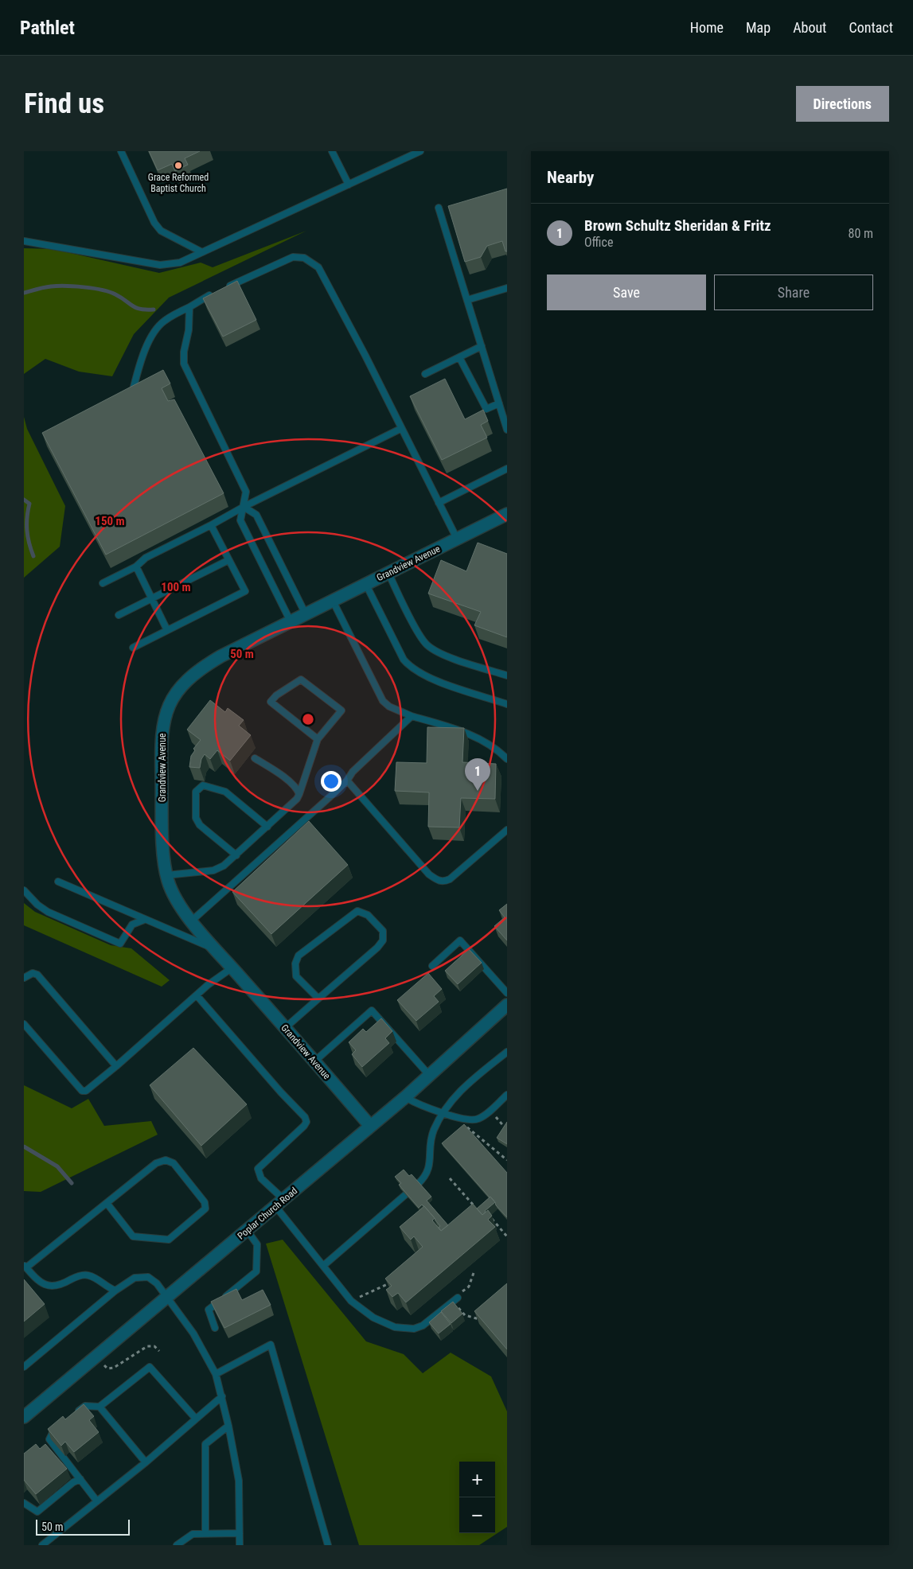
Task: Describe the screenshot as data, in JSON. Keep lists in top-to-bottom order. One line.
{"streets":{"street":["Grandview Avenue","Poplar Church Road"]},"crossings":[["Grandview Avenue","Poplar Church Road"]],"places":["Grace Reformed Baptist Church"],"scale_bar":"50 m","page":{"header":"Pathlet","nav":["Home","Map","About","Contact"],"buttons":["Directions",["Save","Share"]],"title":"Find us","heading":"Nearby","list":[{"mark":"1","name":"Brown Schultz Sheridan & Fritz","note":"Office","value":"80 m"}],"pins":"1","map_buttons":["+","−"],"scale":"50 m"},"rings":["150 m","100 m","50 m"]}
